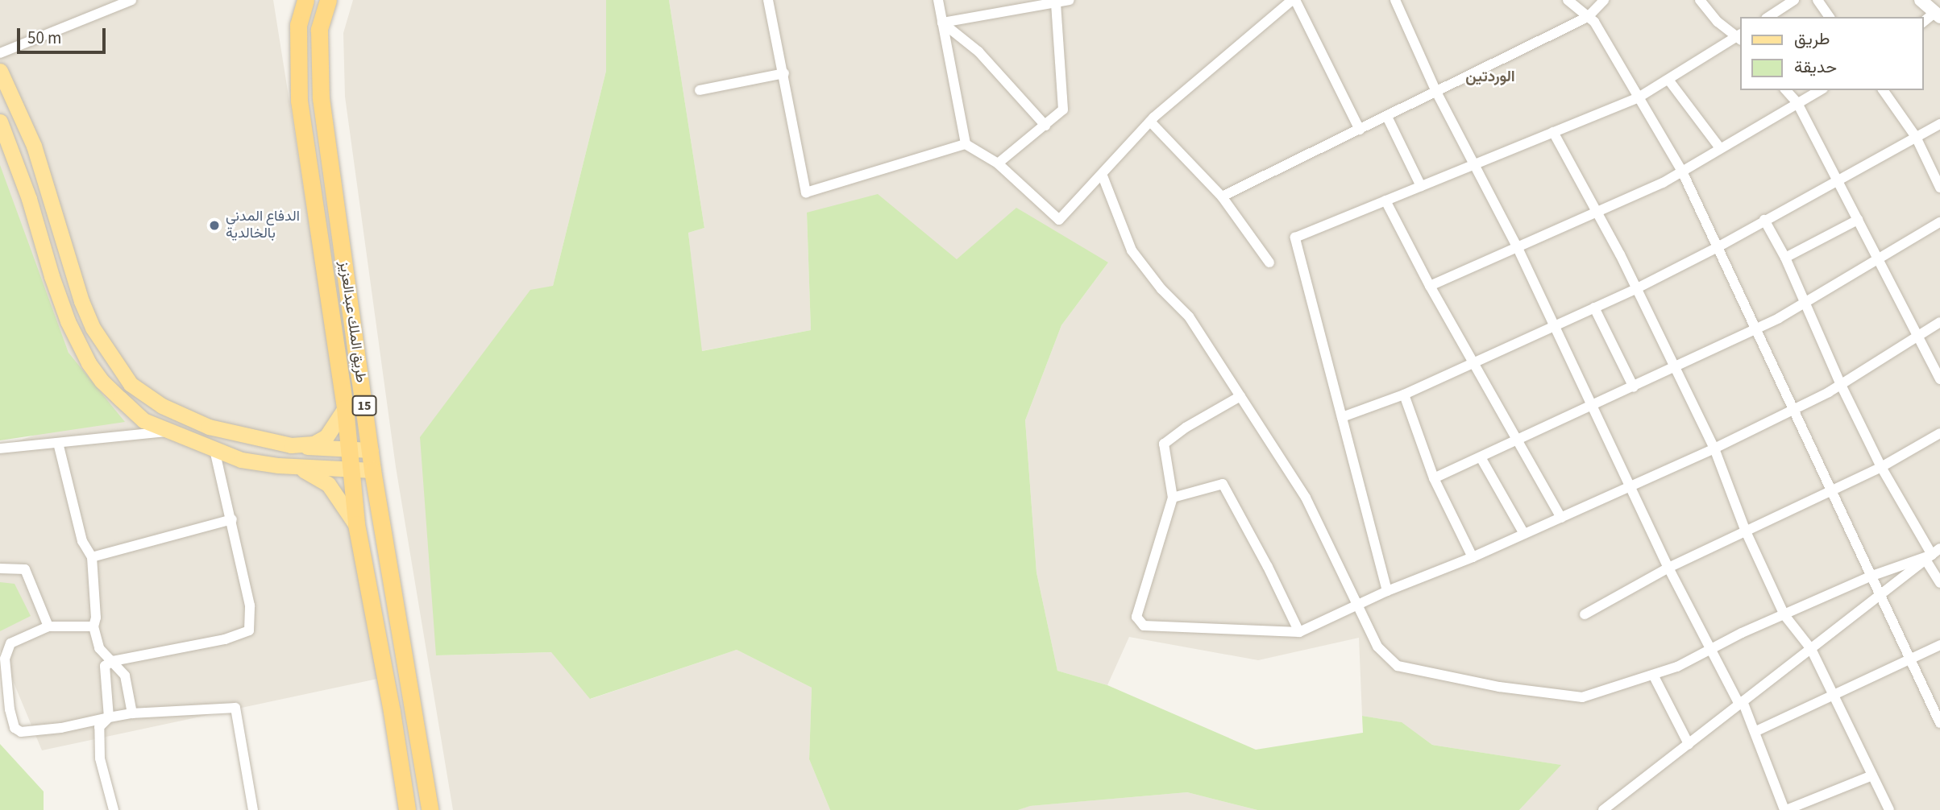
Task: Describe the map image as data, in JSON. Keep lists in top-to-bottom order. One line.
{"streets":{"highway":["طريق الملك عبدالعزيز","15"]},"districts":["الوردتين"],"places":["الدفاع المدني بالخالدية"],"legend":["طريق","حديقة"],"scale_bar":"50 m"}
